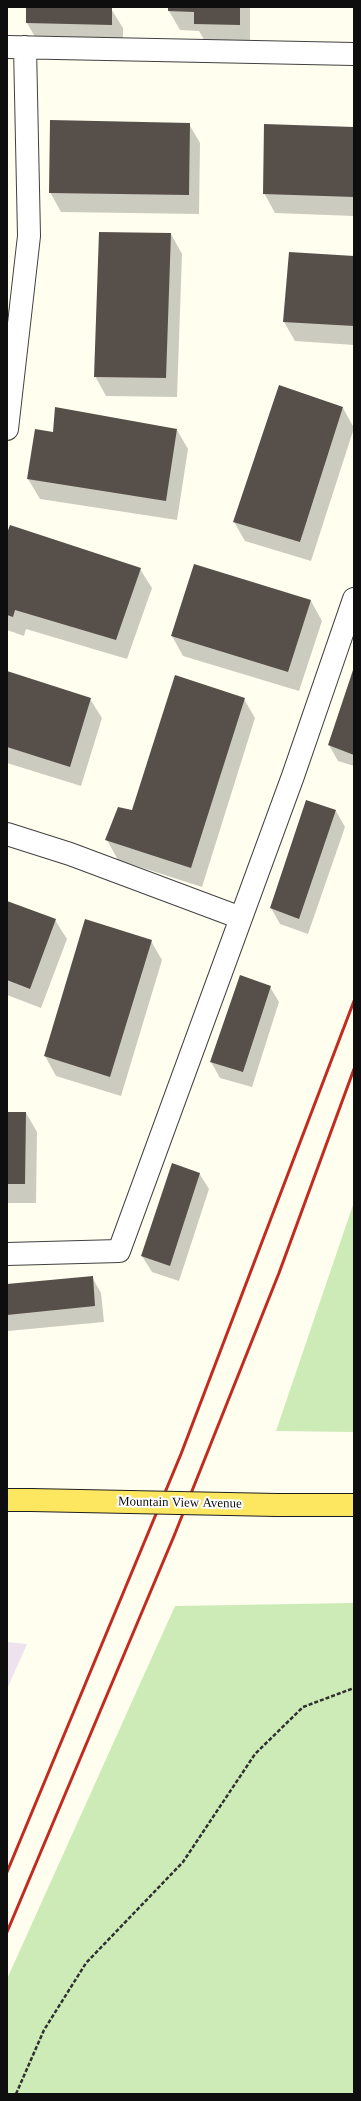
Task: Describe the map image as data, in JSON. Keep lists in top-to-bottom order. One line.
{"streets":{"main road":["Mountain View Avenue"]}}
